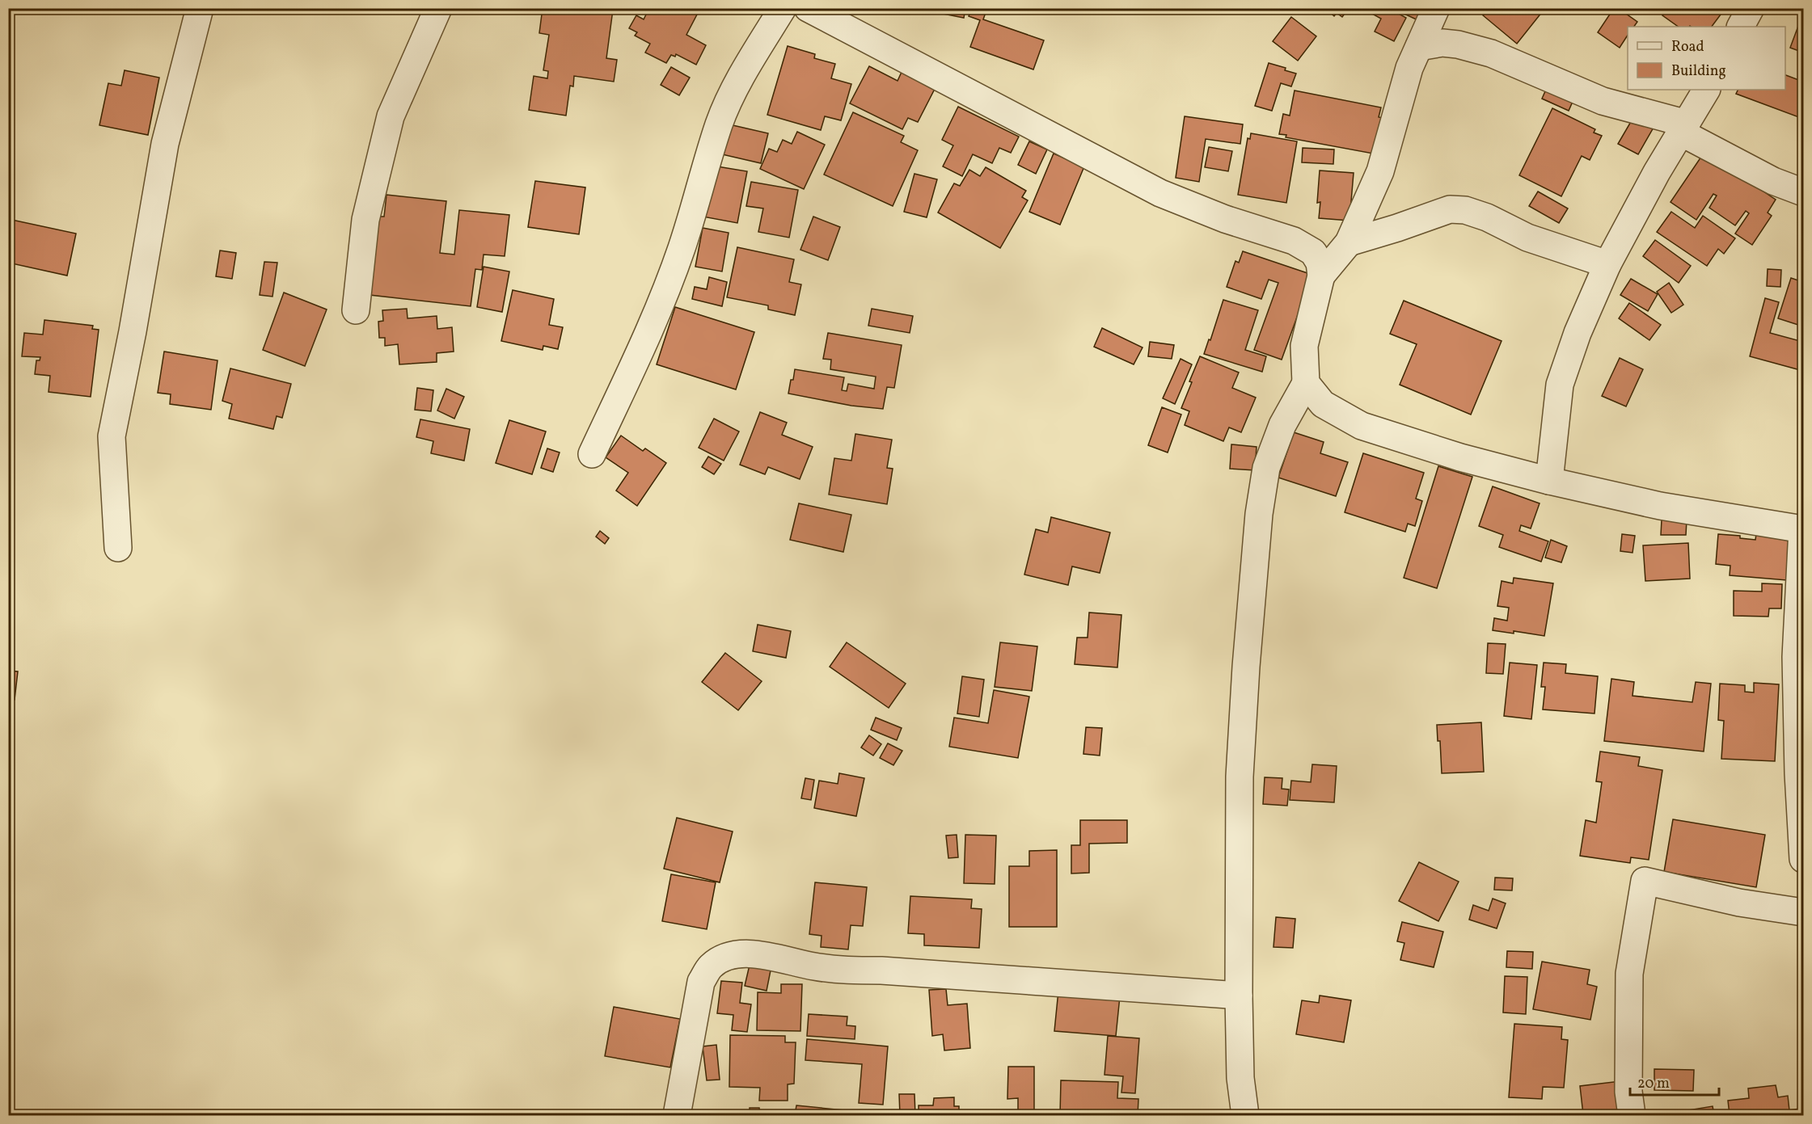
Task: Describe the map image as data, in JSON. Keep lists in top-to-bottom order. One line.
{"legend":["Road","Building"],"scale_bar":"20 m"}
